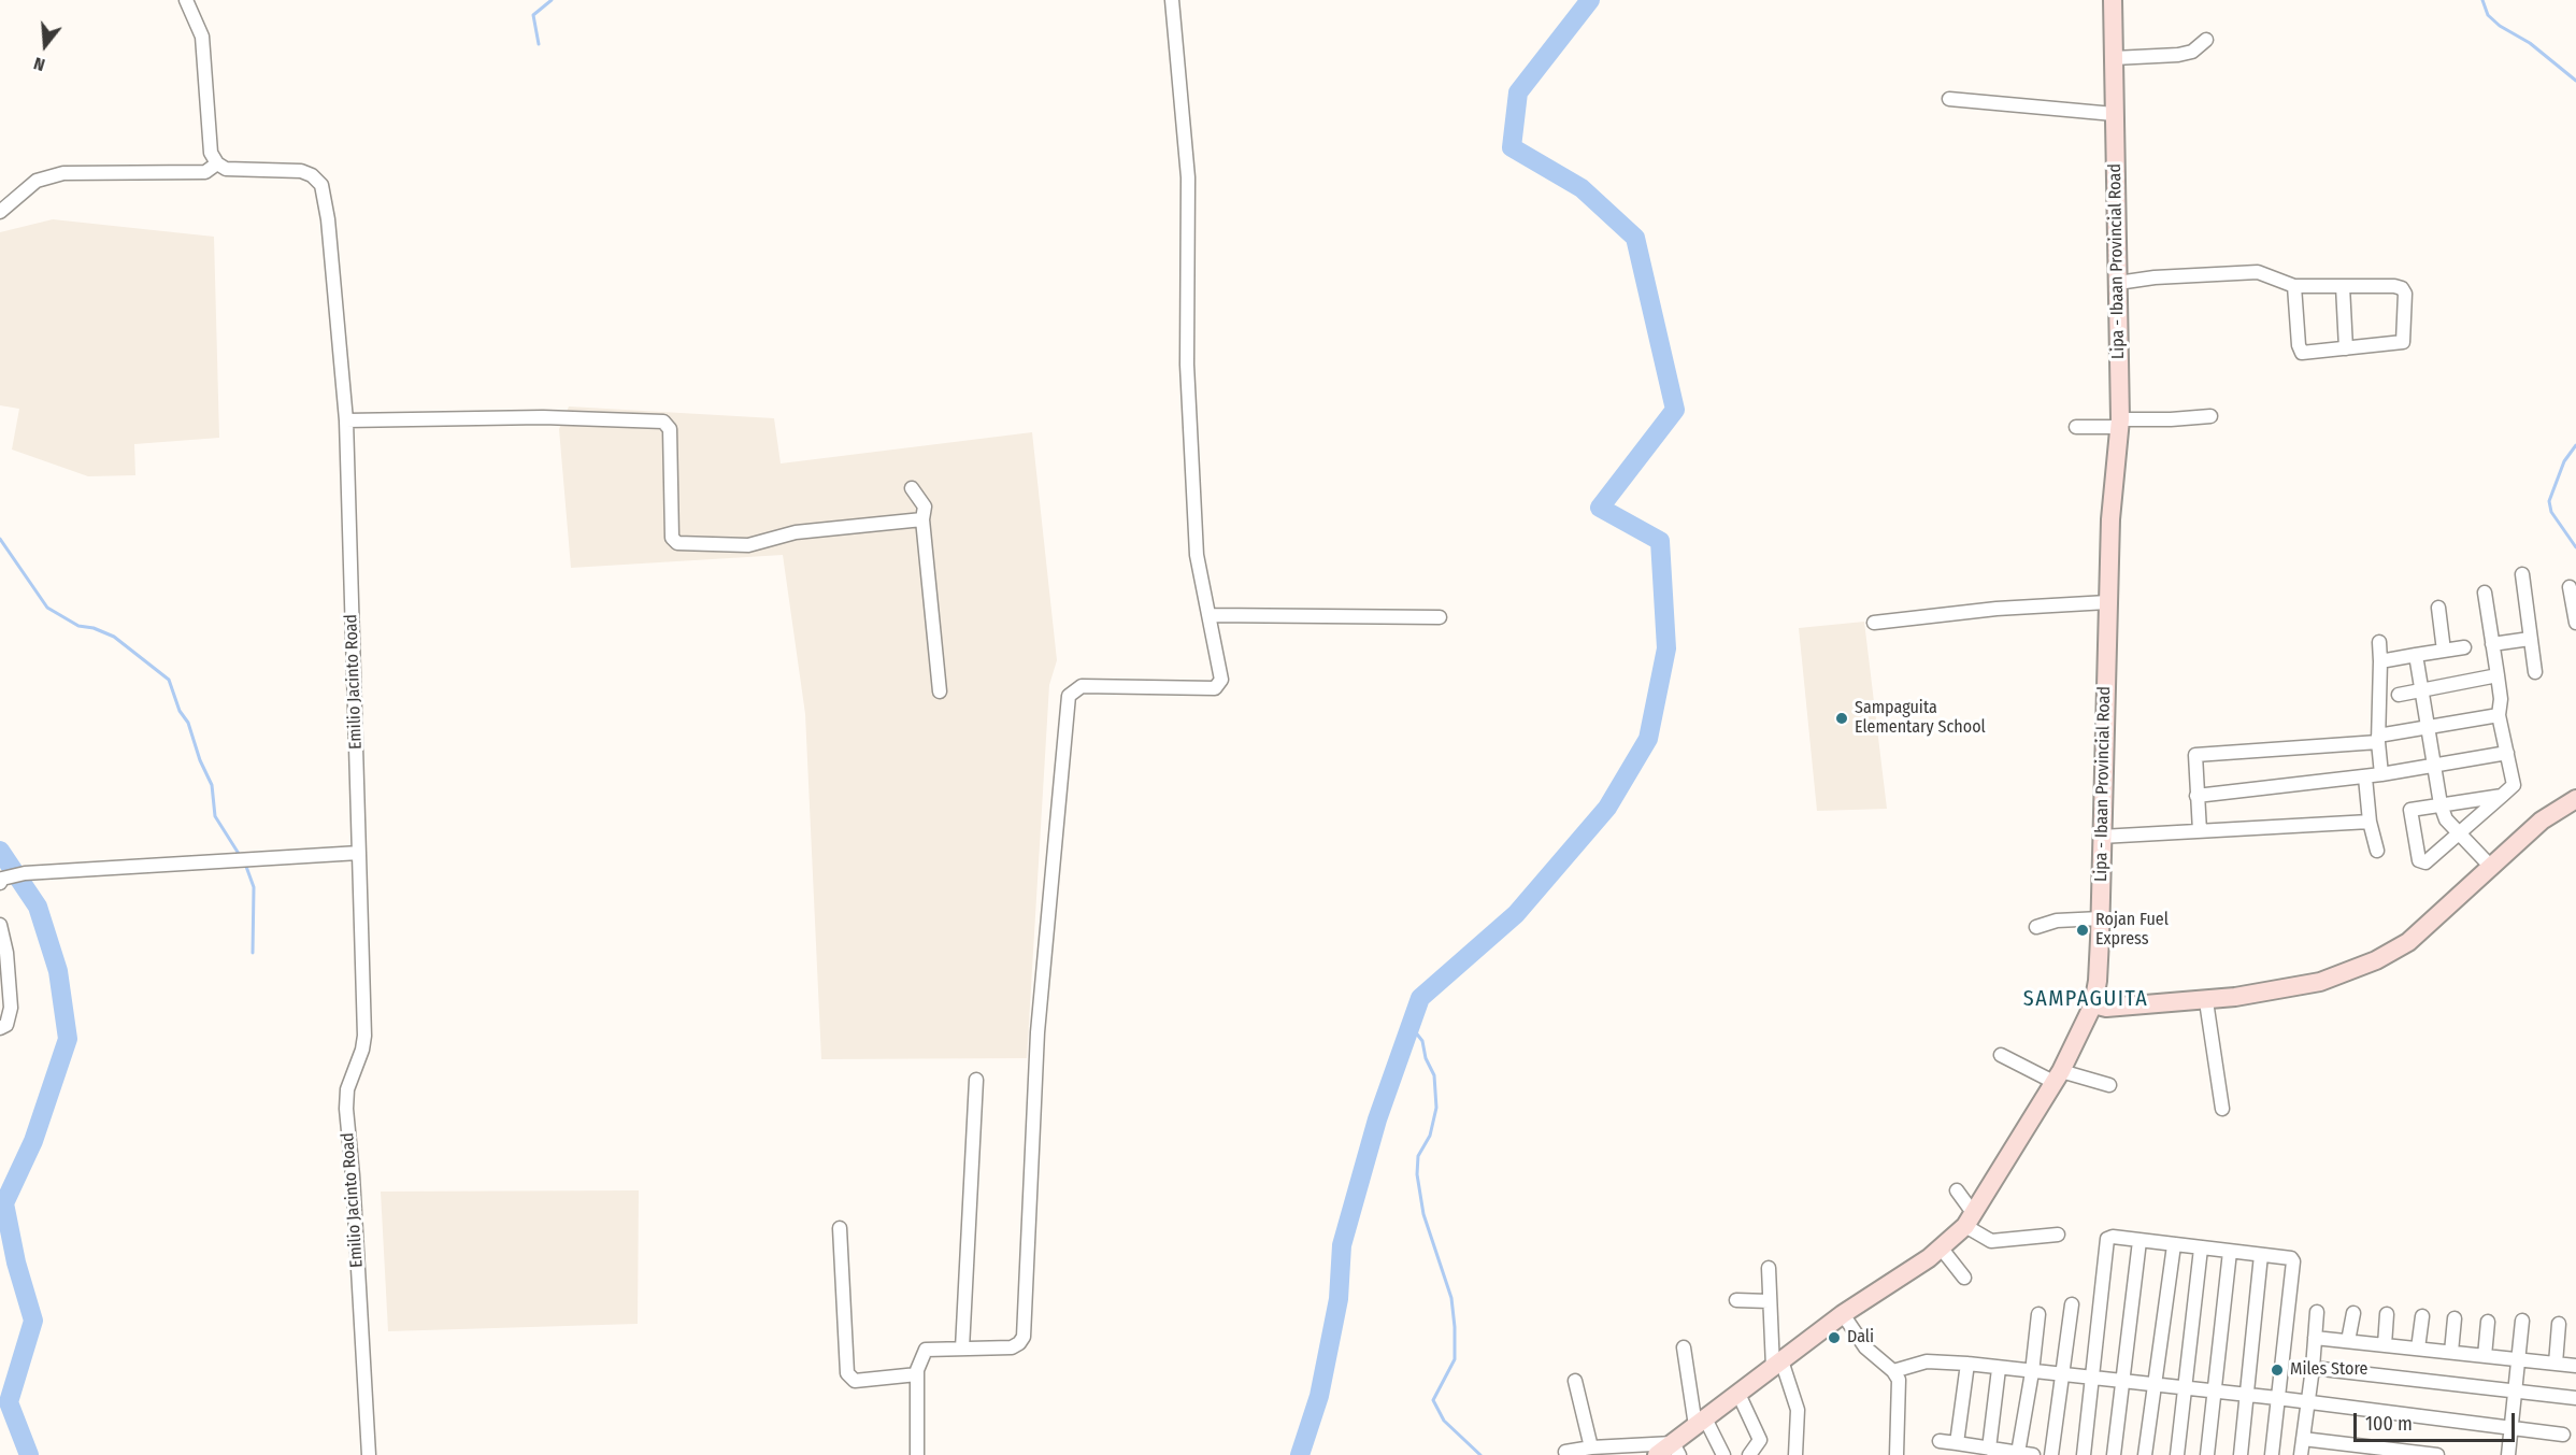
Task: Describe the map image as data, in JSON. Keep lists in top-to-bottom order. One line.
{"streets":{"main road":["Lipa - Ibaan Provincial Road"],"street":["Emilio Jacinto Road"]},"districts":["SAMPAGUITA"],"places":["Sampaguita Elementary School","Rojan Fuel Express","Dali","Miles Store"],"scale_bar":"100 m","north":"bottom"}
